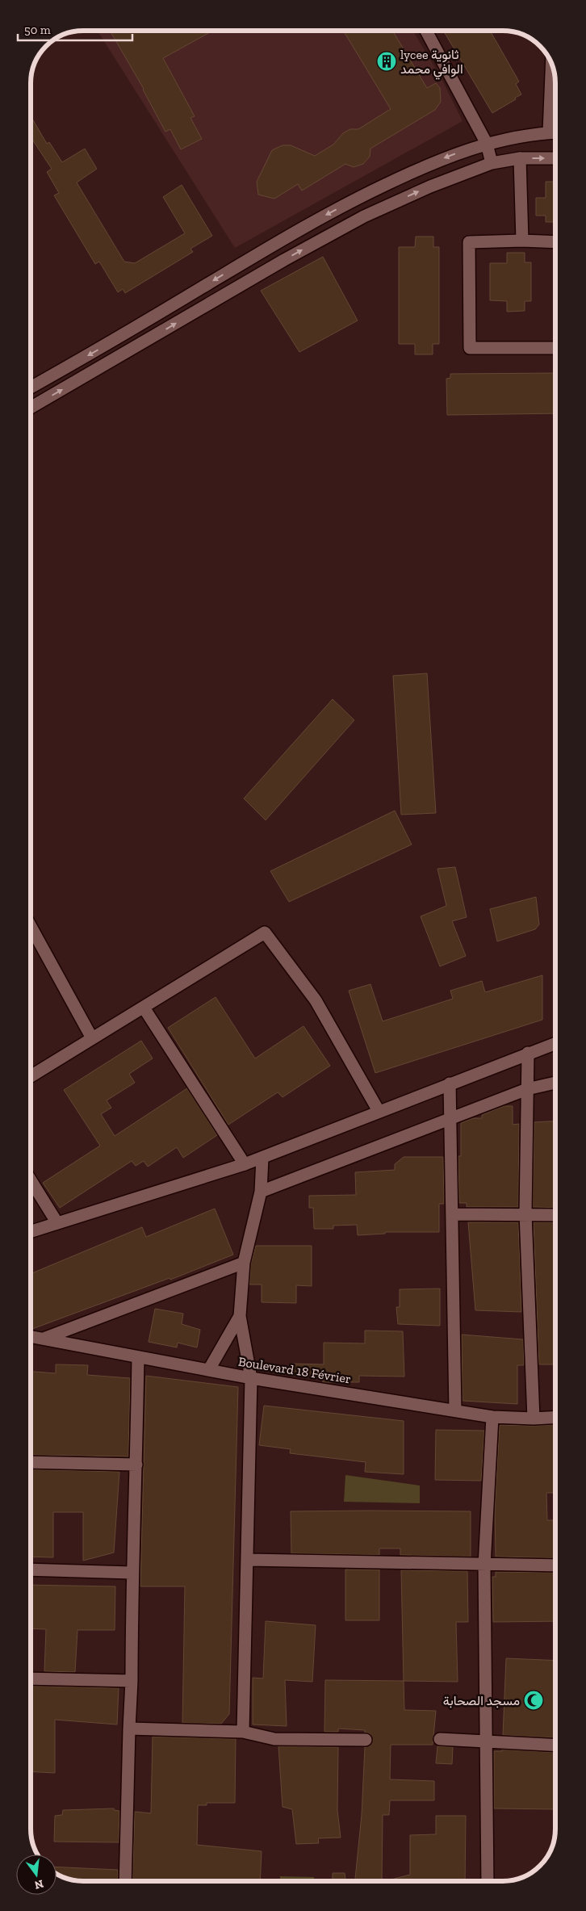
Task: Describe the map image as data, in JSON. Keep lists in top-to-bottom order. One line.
{"streets":{"street":["Boulevard 18 Février"]},"places":{"building":["lycee ثانوية الوافي محمد"],"mosque":["مسجد الصحابة"]},"scale_bar":"50 m","north":"bottom"}
